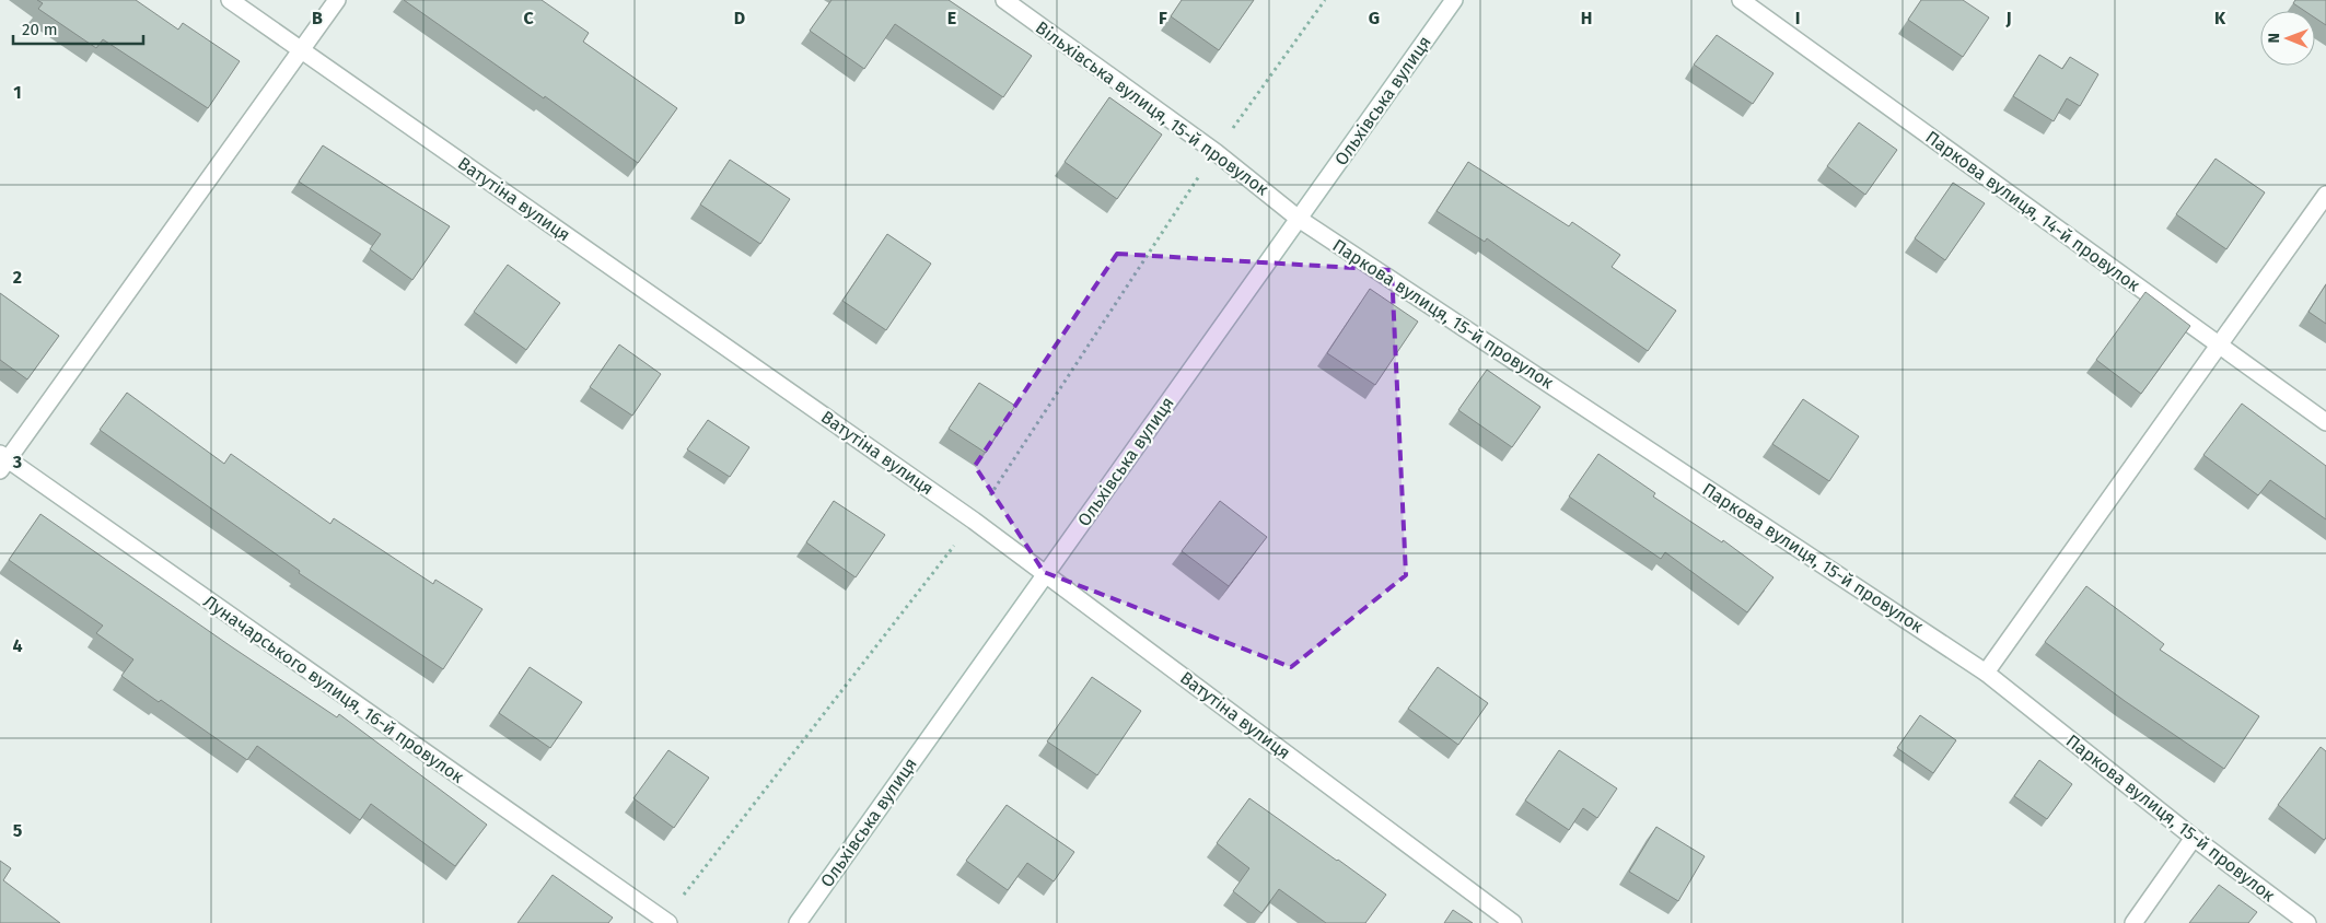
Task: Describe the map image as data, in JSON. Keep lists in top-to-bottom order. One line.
{"streets":{"street":["Ольхівська вулиця","Вільхівська вулиця, 15-й провулок","Ватутіна вулиця","Паркова вулиця, 14-й провулок","Паркова вулиця, 15-й провулок","Луначарського вулиця, 16-й провулок"]},"crossings":[["Ольхівська вулиця","Вільхівська вулиця, 15-й провулок"],["Ольхівська вулиця","Ватутіна вулиця"],["Ольхівська вулиця","Паркова вулиця, 15-й провулок"],["Вільхівська вулиця, 15-й провулок","Паркова вулиця, 15-й провулок"]],"scale_bar":"20 m","north":"left","grid":{"columns":["B","C","D","E","F","G","H","I","J","K"],"rows":["1","2","3","4","5"]}}
